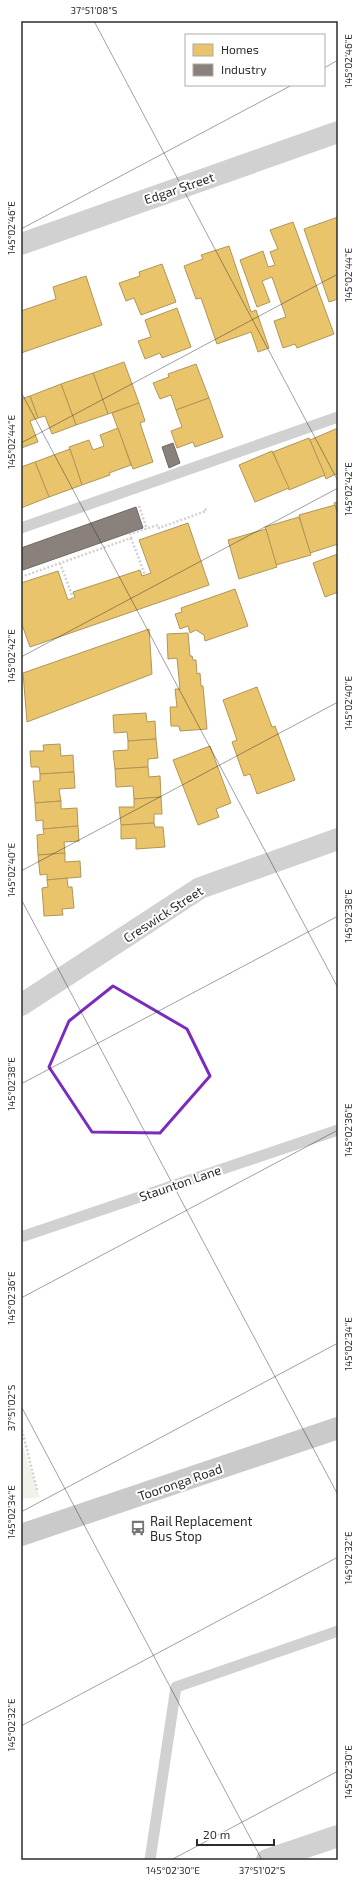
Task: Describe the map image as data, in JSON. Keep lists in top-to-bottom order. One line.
{"streets":{"main road":["Tooronga Road"],"street":["Edgar Street","Creswick Street"],"lane":["Staunton Lane"]},"places":{"bus stop":["Rail Replacement Bus Stop"]},"legend":["Homes","Industry"],"scale_bar":"20 m","coordinates":["37°51'08\"S","145°02'46\"E","145°02'44\"E","145°02'42\"E","145°02'40\"E","145°02'38\"E","145°02'36\"E","145°02'34\"E","37°51'02\"S","145°02'32\"E","145°02'30\"E"]}
